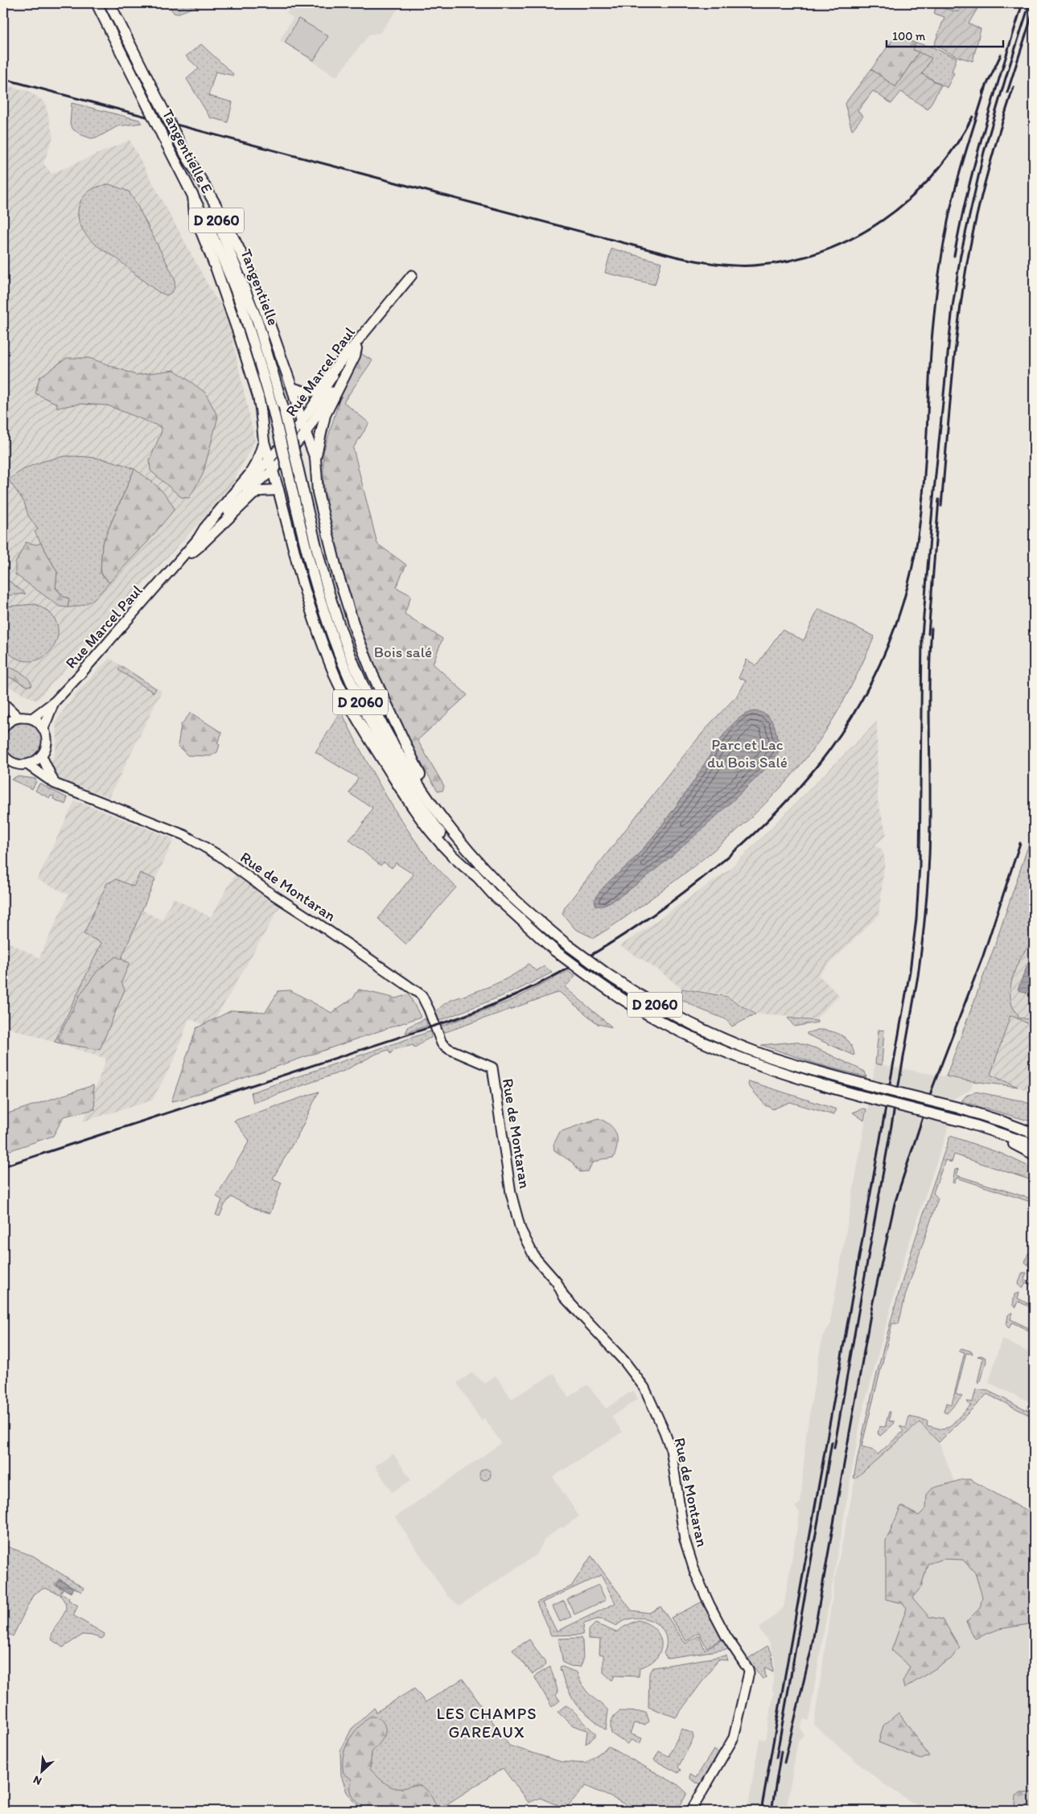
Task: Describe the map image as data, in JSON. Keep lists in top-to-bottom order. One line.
{"streets":{"main road":["Tangentielle E","D 2060","Tangentielle"],"street":["Rue Marcel Paul","Rue de Montaran"]},"crossings":[["Tangentielle E","D 2060"],["Tangentielle E","Tangentielle"],["D 2060","Tangentielle"]],"districts":["LES CHAMPS GAREAUX"],"parks":["Bois salé","Parc et Lac du Bois Salé"],"scale_bar":"100 m","north":"bottom left"}
